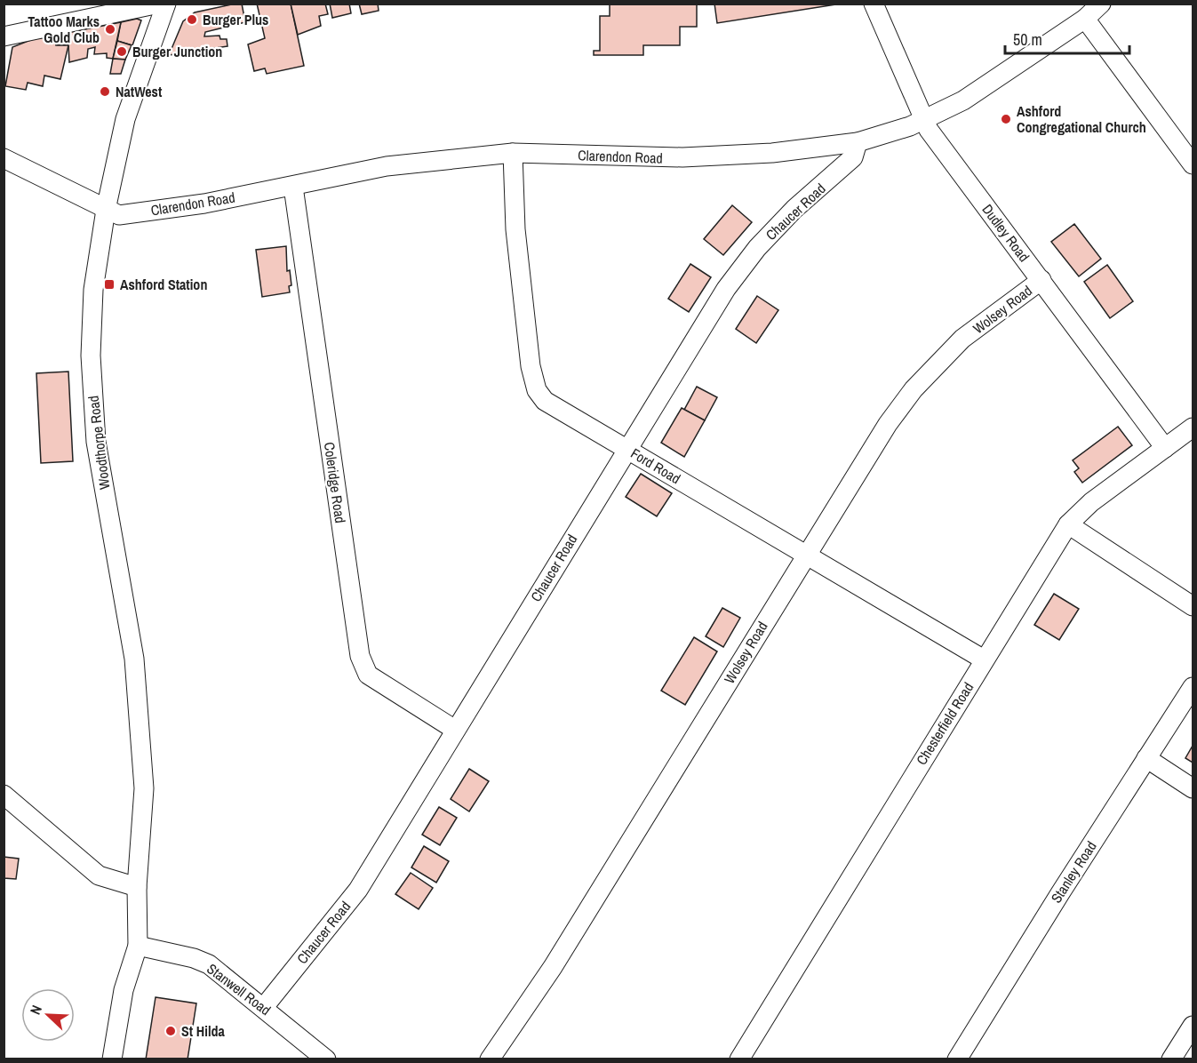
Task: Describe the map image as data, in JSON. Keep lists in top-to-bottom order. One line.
{"streets":{"street":["Clarendon Road","Chaucer Road","Dudley Road","Wolsey Road","Woodthorpe Road","Ford Road","Coleridge Road","Chesterfield Road","Stanley Road","Stanwell Road"]},"crossings":[["Clarendon Road","Chaucer Road"],["Clarendon Road","Dudley Road"],["Clarendon Road","Woodthorpe Road"],["Clarendon Road","Ford Road"],["Clarendon Road","Coleridge Road"],["Chaucer Road","Ford Road"],["Chaucer Road","Coleridge Road"],["Chaucer Road","Stanwell Road"],["Dudley Road","Wolsey Road"],["Dudley Road","Chesterfield Road"],["Wolsey Road","Ford Road"],["Ford Road","Chesterfield Road"]],"places":{"other":["Burger Plus","Tattoo Marks Gold Club","Burger Junction","NatWest","Ashford Congregational Church","St Hilda"],"transit":["Ashford Station"]},"scale_bar":"50 m","north":"top left"}
